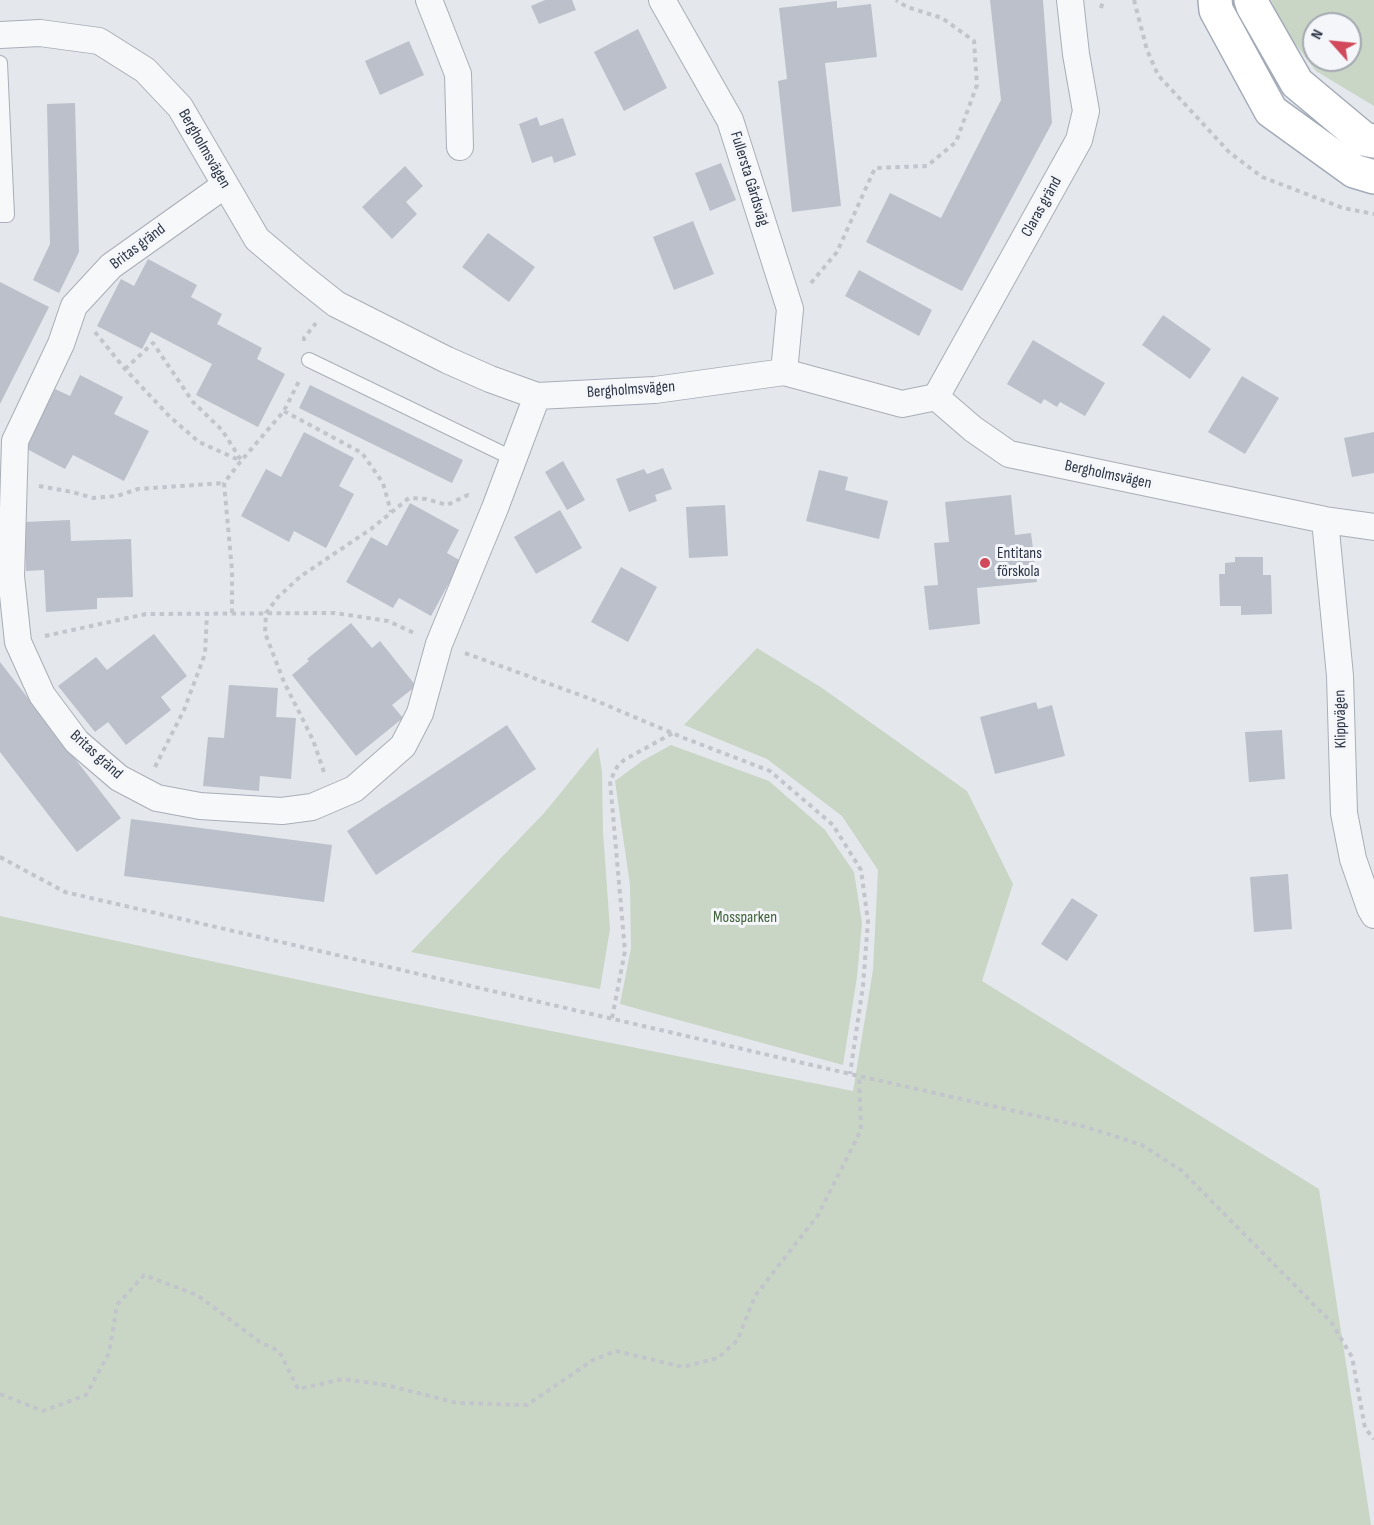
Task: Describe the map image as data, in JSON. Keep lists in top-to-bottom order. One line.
{"streets":{"street":["Bergholmsvägen","Fullersta Gårdsväg","Claras gränd","Britas gränd","Klippvägen"]},"crossings":[["Bergholmsvägen","Fullersta Gårdsväg"],["Bergholmsvägen","Claras gränd"],["Bergholmsvägen","Britas gränd"],["Bergholmsvägen","Klippvägen"]],"parks":["Mossparken"],"places":["Entitans förskola"],"north":"top left"}
